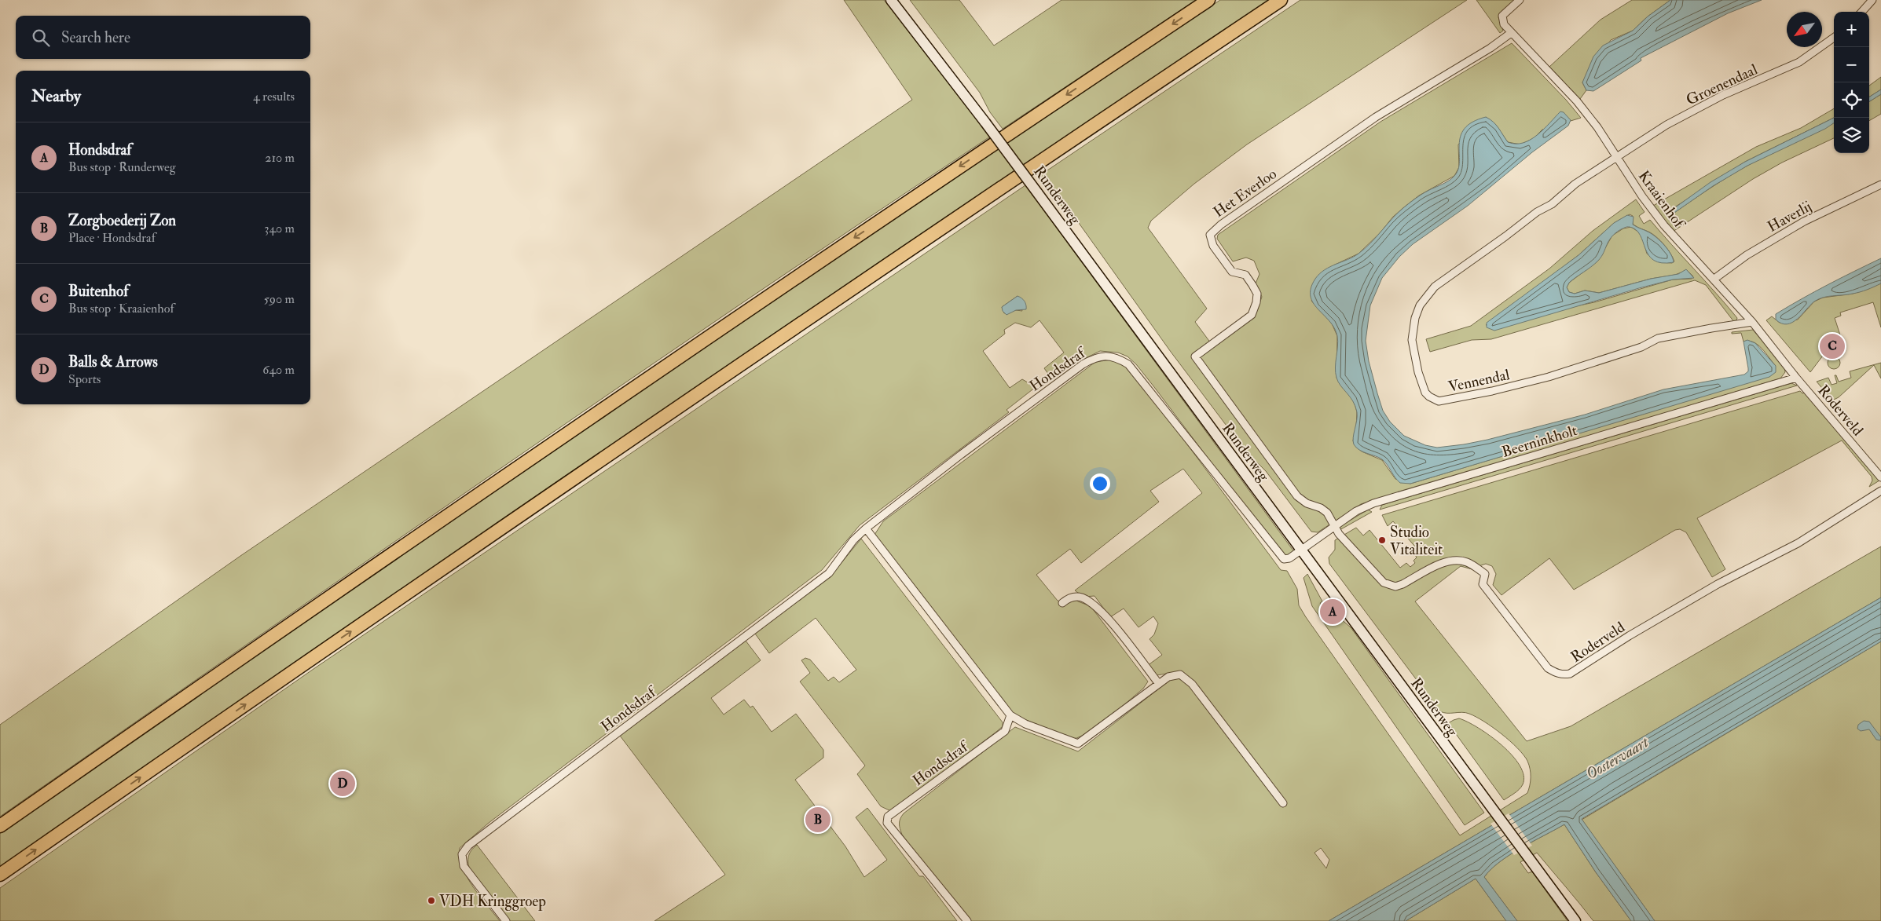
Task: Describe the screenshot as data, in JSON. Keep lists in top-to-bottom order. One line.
{"streets":{"street":["Groenendaal","Het Everloo","Runderweg","Kraaienhof","Haverlij","Hondsdraf","Vennendal","Roderveld","Beerninkholt"]},"crossings":[["Groenendaal","Kraaienhof"],["Groenendaal","Vennendal"],["Het Everloo","Kraaienhof"],["Het Everloo","Roderveld"],["Het Everloo","Beerninkholt"],["Runderweg","Hondsdraf"],["Runderweg","Beerninkholt"],["Kraaienhof","Haverlij"],["Kraaienhof","Vennendal"],["Kraaienhof","Roderveld"],["Kraaienhof","Beerninkholt"],["Hondsdraf","Beerninkholt"],["Roderveld","Beerninkholt"]],"water":["Oostervaart"],"places":["Studio Vitaliteit","VDH Kringgroep"],"north":"bottom left","page":{"map_buttons":["+","−"],"search":"Search here","heading":["Nearby","4 results"],"list":[{"mark":"A","name":"Hondsdraf","note":"Bus stop · Runderweg","value":"210 m"},{"mark":"B","name":"Zorgboederij Zon","note":"Place · Hondsdraf","value":"340 m"},{"mark":"C","name":"Buitenhof","note":"Bus stop · Kraaienhof","value":"590 m"},{"mark":"D","name":"Balls & Arrows","note":"Sports","value":"640 m"}],"pins":["C","A","D","B"]}}
